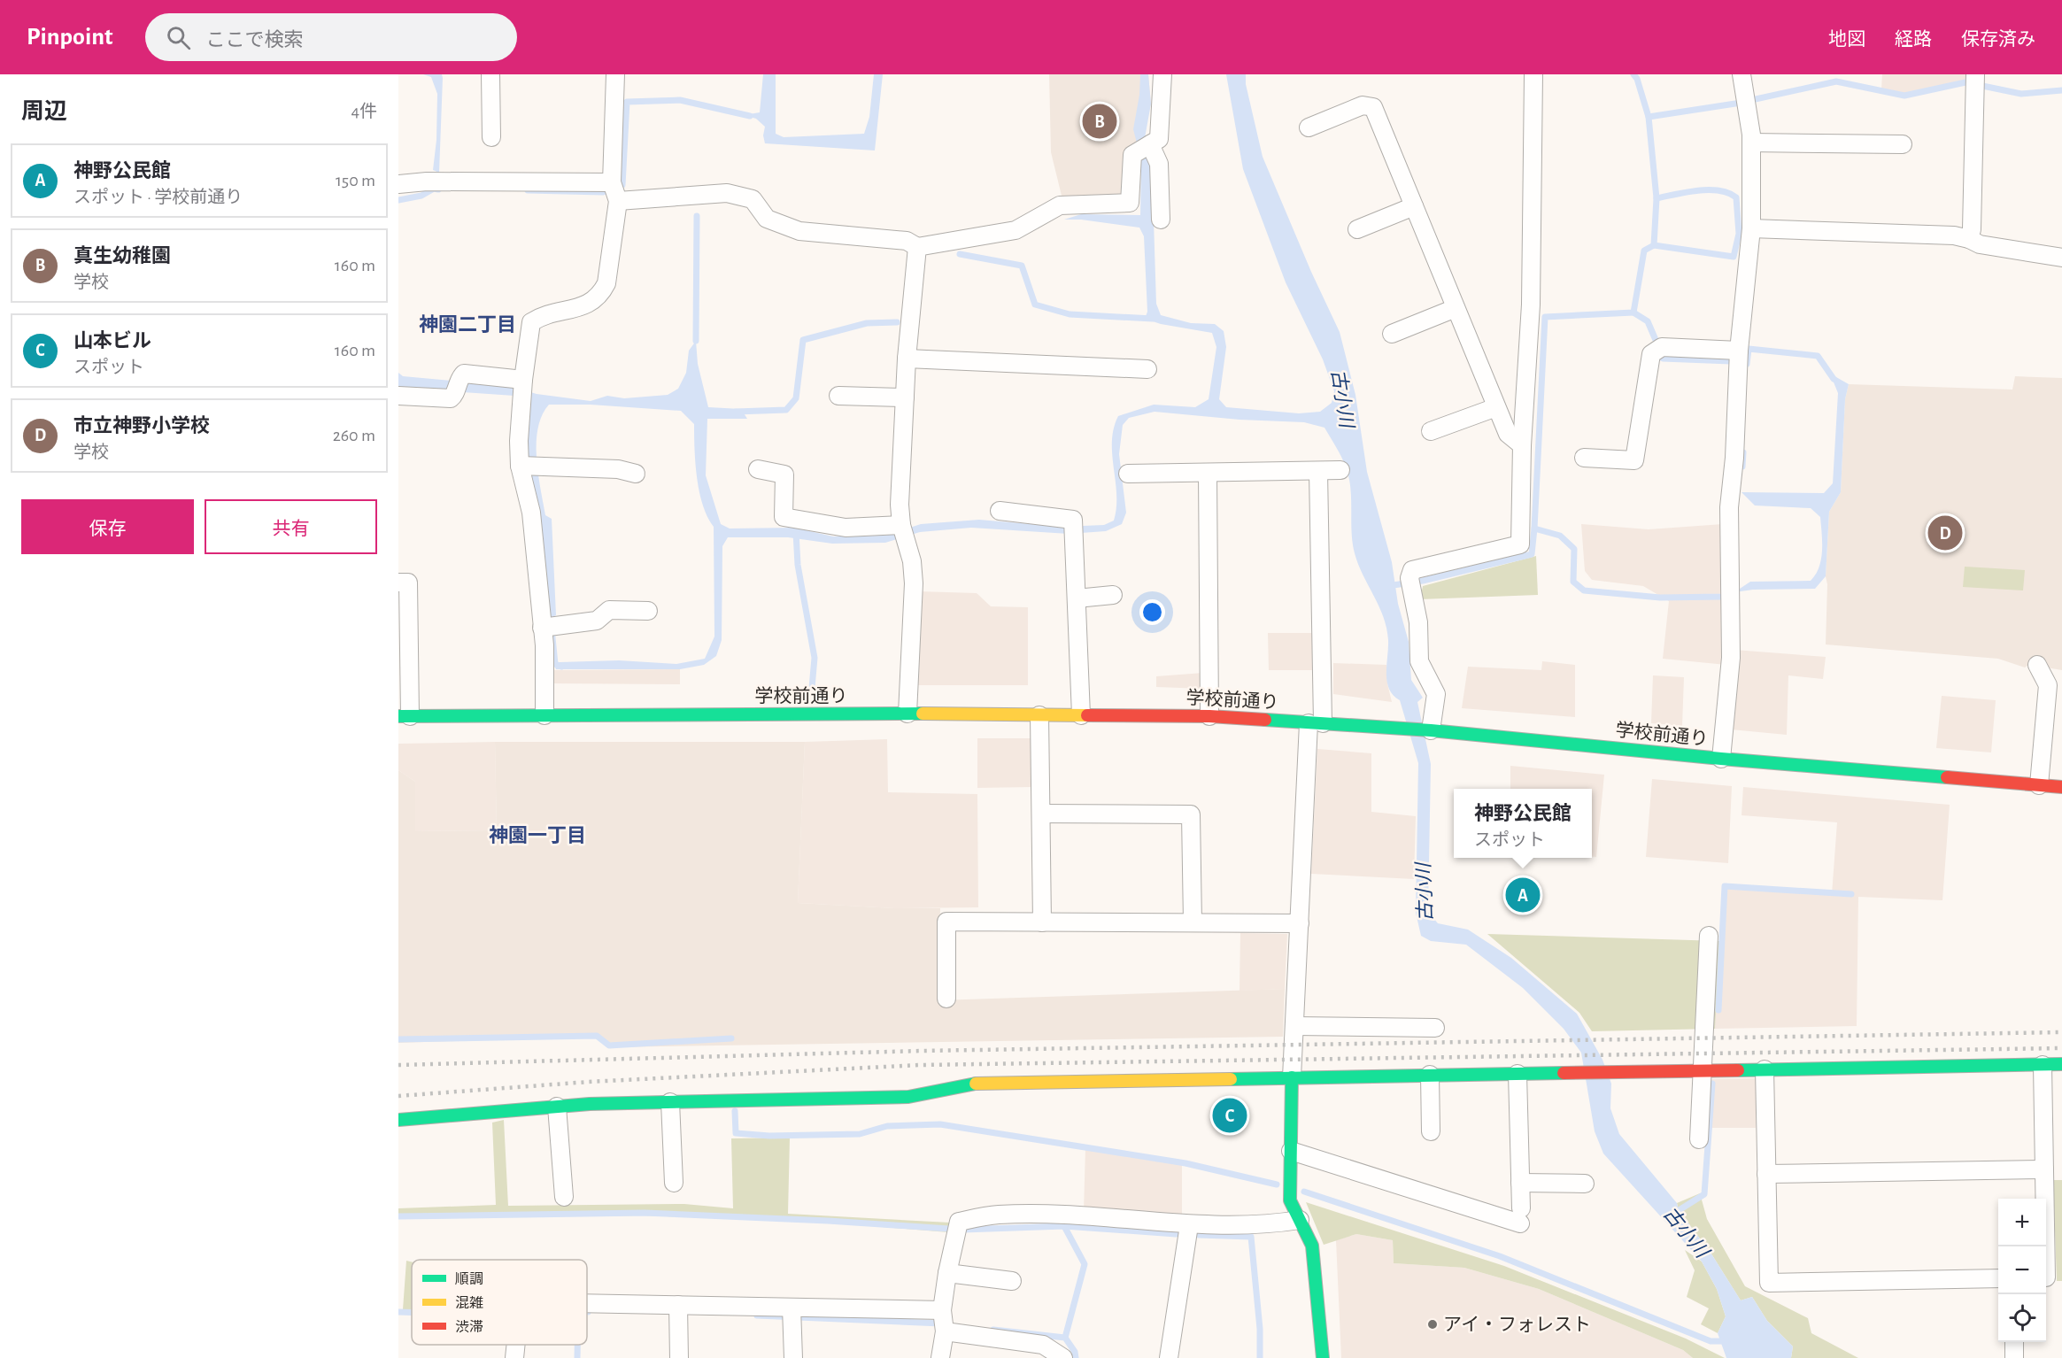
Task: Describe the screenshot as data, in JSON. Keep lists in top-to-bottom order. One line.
{"streets":{"street":["学校前通り"]},"districts":["神園二丁目","神園一丁目"],"water":["古小川"],"places":["アイ・フォレスト"],"legend":["順調","混雑","渋滞"],"page":{"header":"Pinpoint","search":"ここで検索","nav":["地図","経路","保存済み"],"heading":["周辺","4件"],"pins":["B","D","A","C"],"list":[{"mark":"A","name":"神野公民館","note":"スポット · 学校前通り","value":"150 m"},{"mark":"B","name":"真生幼稚園","note":"学校","value":"160 m"},{"mark":"C","name":"山本ビル","note":"スポット","value":"160 m"},{"mark":"D","name":"市立神野小学校","note":"学校","value":"260 m"}],"buttons":["保存","共有"],"popup":["神野公民館","スポット"],"map_buttons":["+","−"]}}
